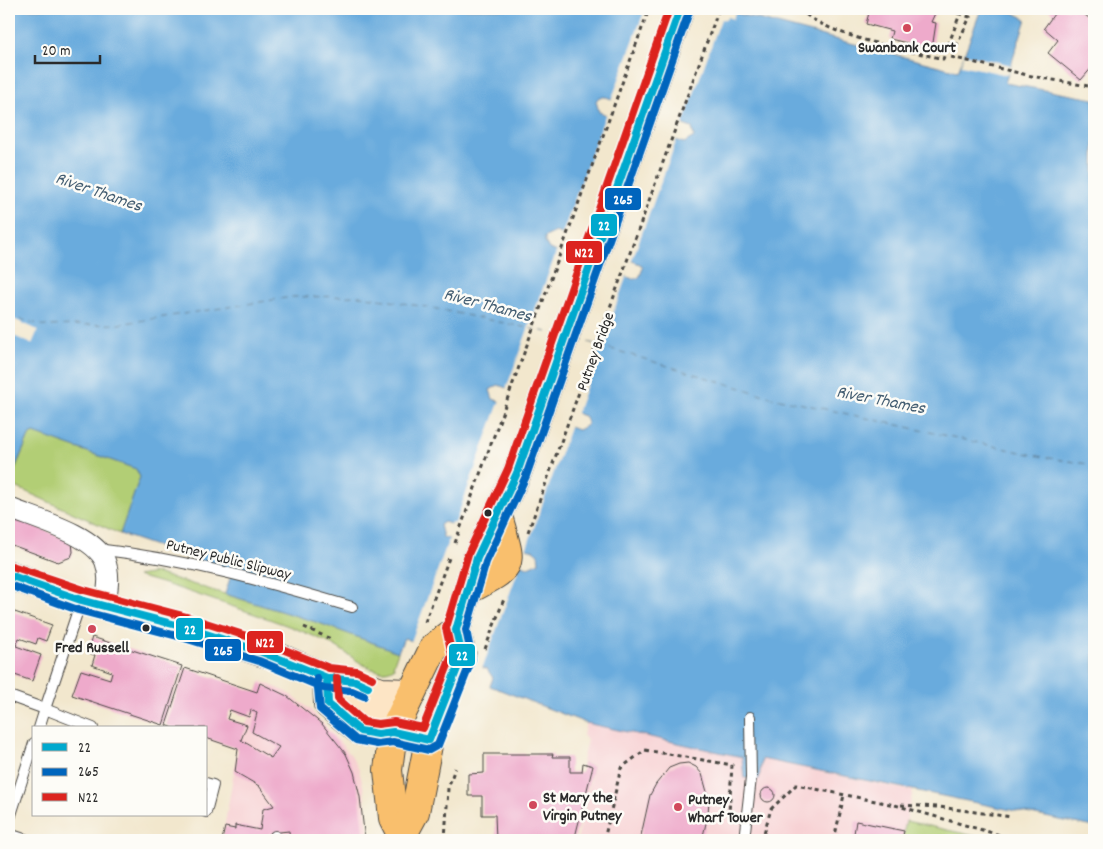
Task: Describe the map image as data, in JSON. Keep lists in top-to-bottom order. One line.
{"streets":{"main road":["Putney Bridge"],"lane":["Putney Public Slipway"]},"water":["River Thames"],"places":["Swanbank Court","Fred Russell","St Mary the Virgin Putney","Putney Wharf Tower"],"lines":["transit line 22","transit line N22","transit line 265"],"legend":["22","265","N22"],"scale_bar":"20 m"}
